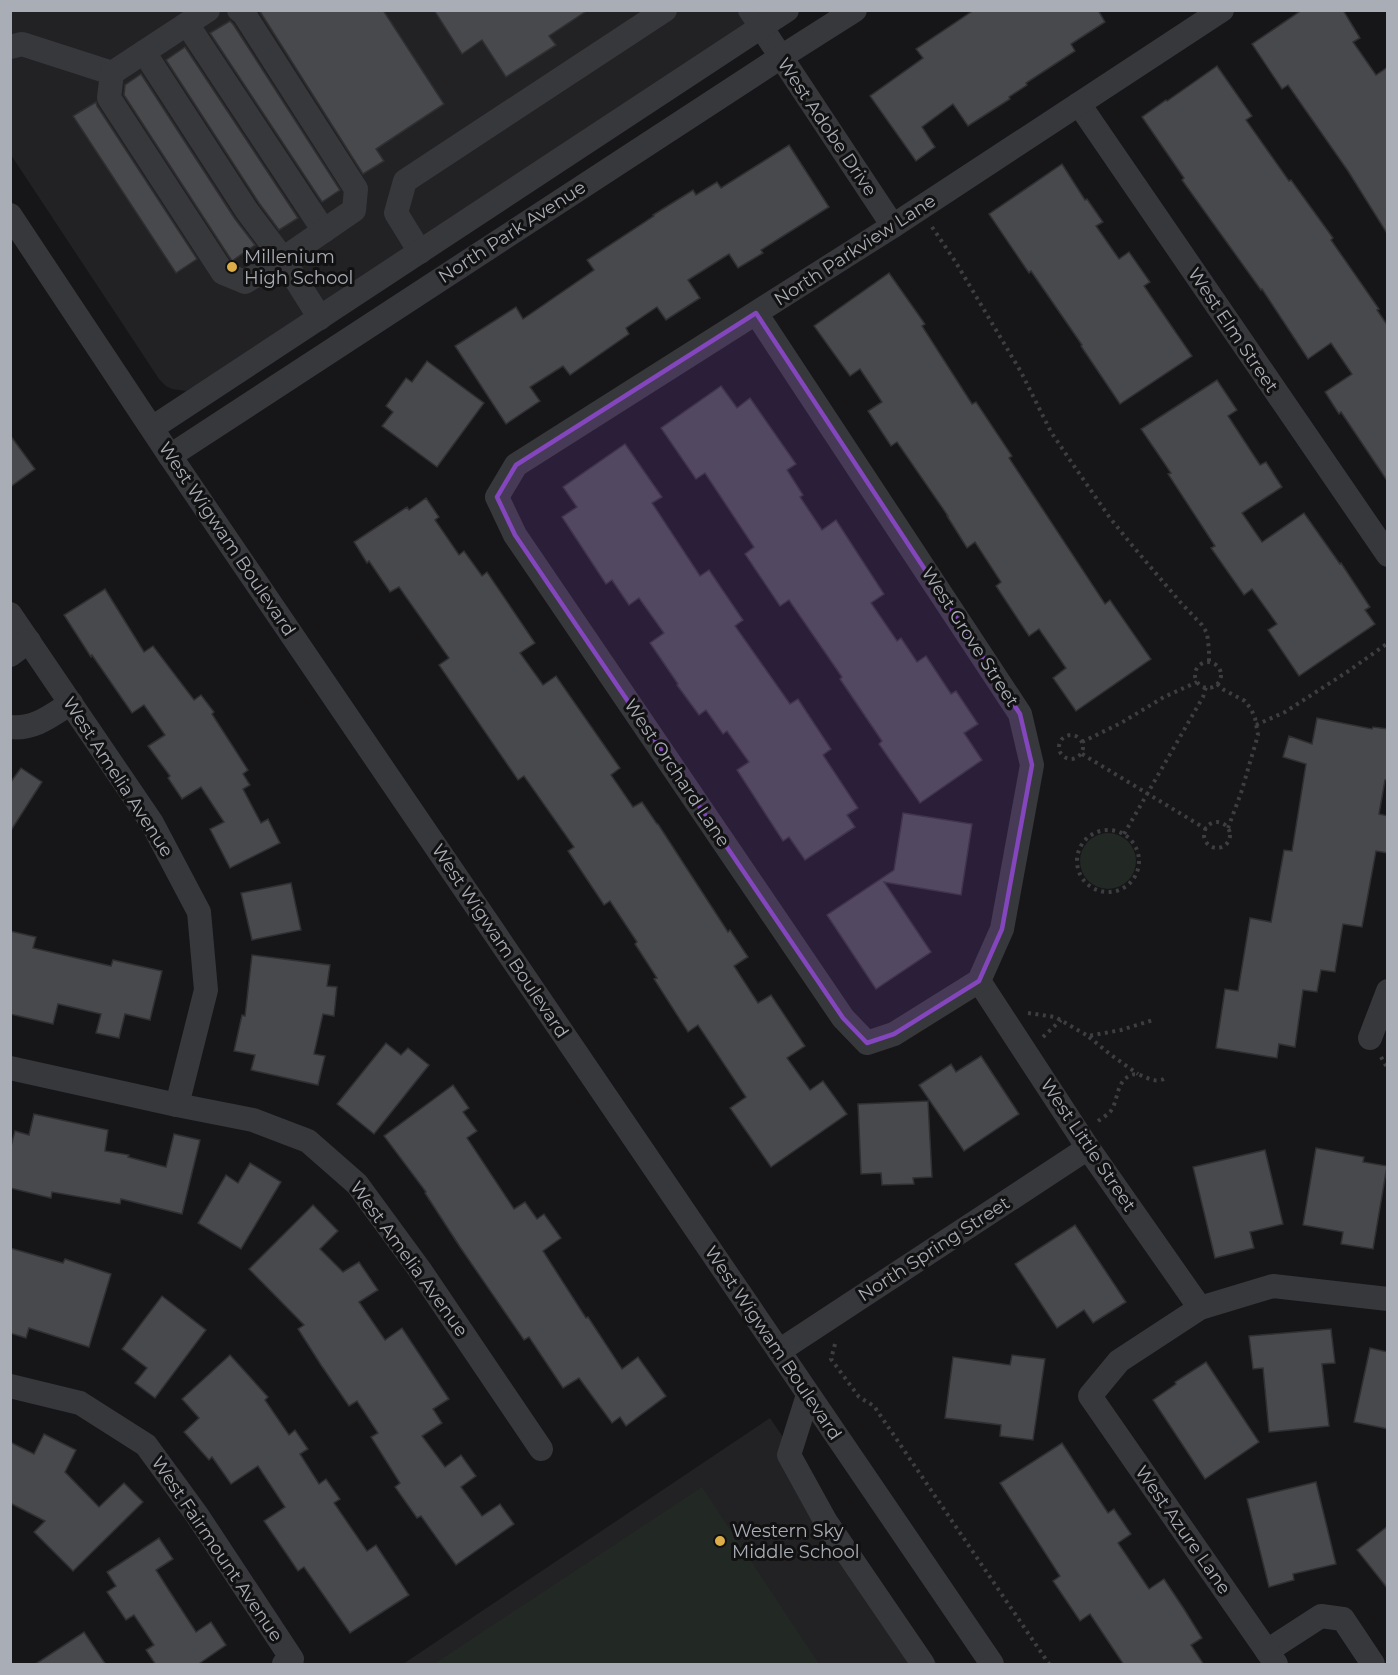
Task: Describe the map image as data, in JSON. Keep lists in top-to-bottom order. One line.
{"streets":{"street":["West Adobe Drive","North Park Avenue","North Parkview Lane","West Elm Street","West Wigwam Boulevard","West Grove Street","West Orchard Lane","West Amelia Avenue","West Little Street","North Spring Street","West Azure Lane","West Fairmount Avenue"]},"crossings":[["West Adobe Drive","North Park Avenue"],["West Adobe Drive","North Parkview Lane"],["North Park Avenue","West Wigwam Boulevard"],["North Parkview Lane","West Elm Street"],["North Parkview Lane","West Grove Street"],["North Parkview Lane","West Orchard Lane"],["West Wigwam Boulevard","North Spring Street"],["West Grove Street","West Orchard Lane"],["West Grove Street","West Little Street"],["West Orchard Lane","West Little Street"],["West Little Street","North Spring Street"],["West Little Street","West Azure Lane"]],"places":["Millenium High School","Western Sky Middle School"]}
